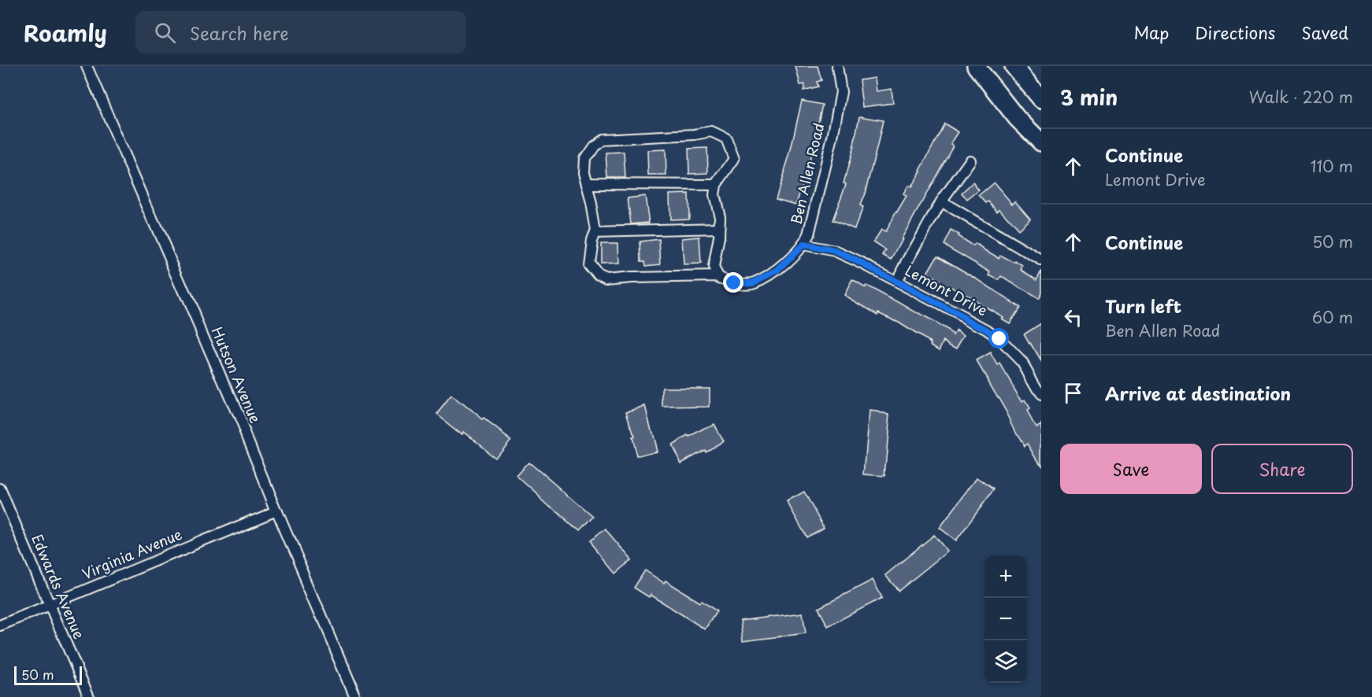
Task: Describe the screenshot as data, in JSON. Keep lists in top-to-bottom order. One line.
{"streets":{"street":["Ben Allen Road","Lemont Drive","Hutson Avenue","Virginia Avenue","Edwards Avenue"]},"crossings":[["Ben Allen Road","Lemont Drive"],["Hutson Avenue","Virginia Avenue"],["Virginia Avenue","Edwards Avenue"]],"scale_bar":"50 m","page":{"header":"Roamly","search":"Search here","nav":["Map","Directions","Saved"],"heading":["3 min","Walk · 220 m"],"list":[["Continue","Lemont Drive","110 m"],["Continue","50 m"],["Turn left","Ben Allen Road","60 m"],"Arrive at destination"],"buttons":["Save","Share"],"map_buttons":["+","−"],"scale":"50 m"}}
